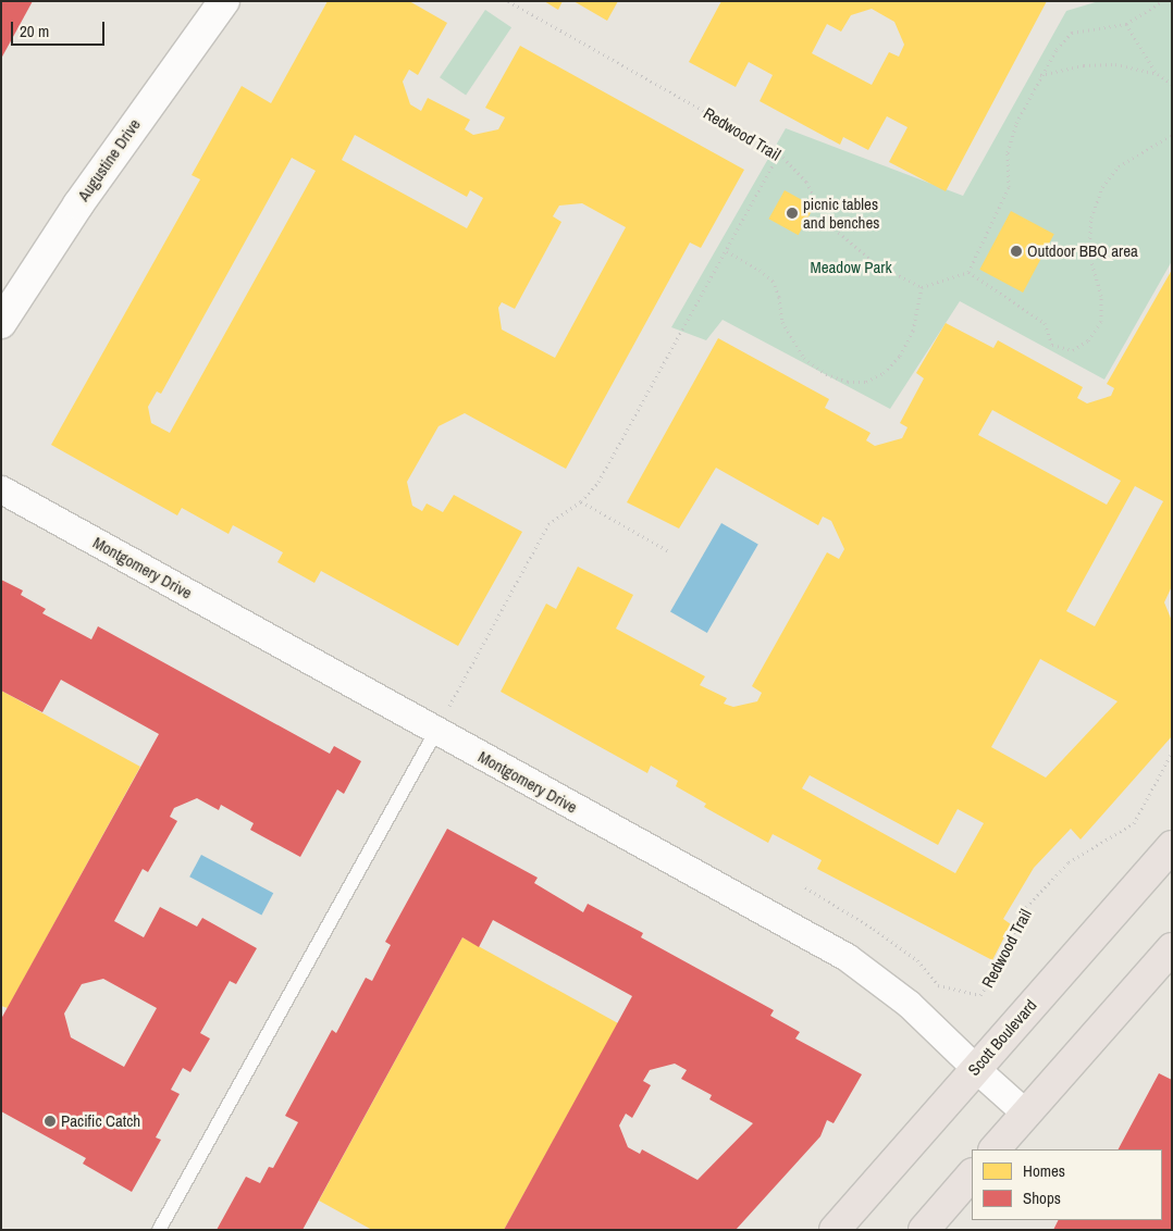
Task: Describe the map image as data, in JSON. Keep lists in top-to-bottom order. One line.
{"streets":{"main road":["Scott Boulevard"],"street":["Augustine Drive","Montgomery Drive"],"path":["Redwood Trail"]},"crossings":[["Montgomery Drive","Scott Boulevard"]],"parks":["Meadow Park"],"places":["picnic tables and benches","Outdoor BBQ area","Pacific Catch"],"legend":["Homes","Shops"],"scale_bar":"20 m"}
